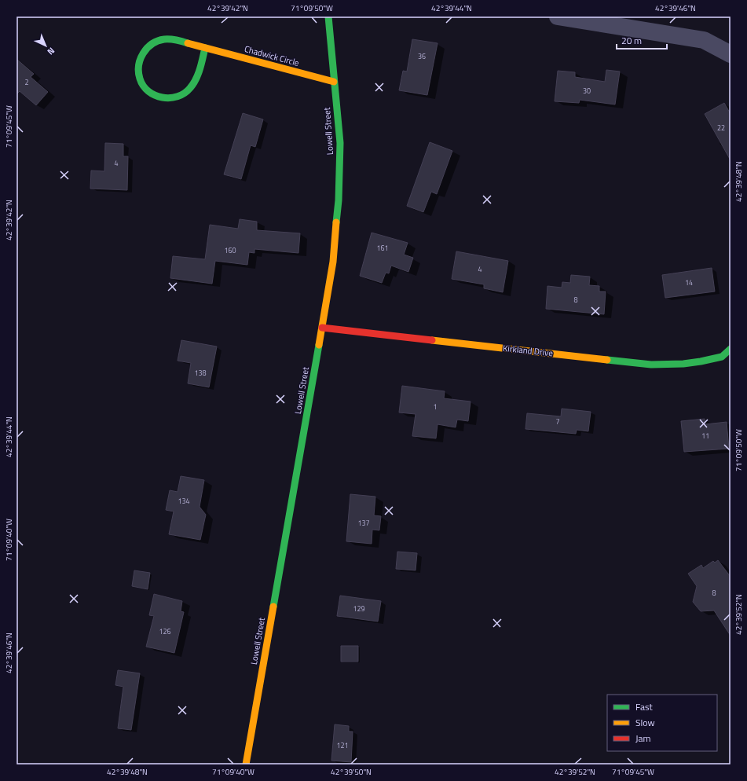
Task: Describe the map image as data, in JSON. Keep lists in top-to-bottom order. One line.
{"streets":{"main road":["Chadwick Circle","Lowell Street","Kirkland Drive"]},"crossings":[["Chadwick Circle","Lowell Street"],["Lowell Street","Kirkland Drive"]],"house_numbers":["36","2","30","22","4","161","160","4","14","8","138","1","7","11","134","137","8","129","126","121"],"legend":["Fast","Slow","Jam"],"scale_bar":"20 m","north":"bottom right","coordinates":["42°39'42\"N","71°09'50\"W","42°39'44\"N","42°39'46\"N","71°09'45\"W","42°39'48\"N","71°09'40\"W","42°39'52\"N","42°39'50\"N"]}
